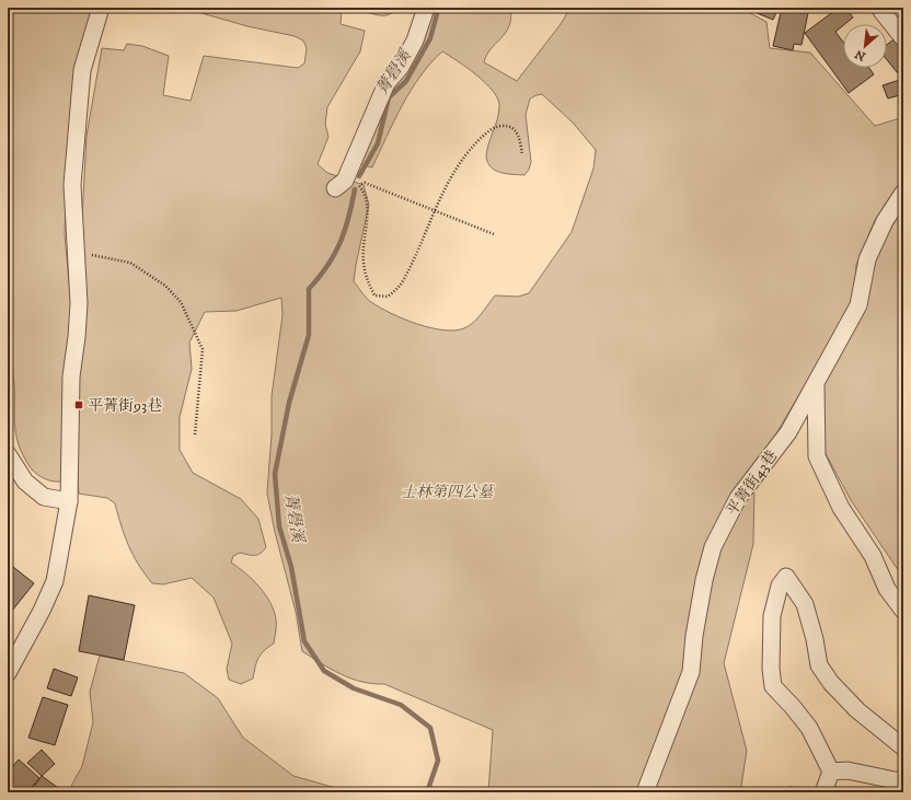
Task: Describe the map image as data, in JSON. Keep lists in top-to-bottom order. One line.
{"streets":{"street":["平菁街43巷"]},"water":["菁礐溪"],"parks":["士林第四公墓"],"places":{"transit":["平菁街93巷"]},"north":"bottom left"}
